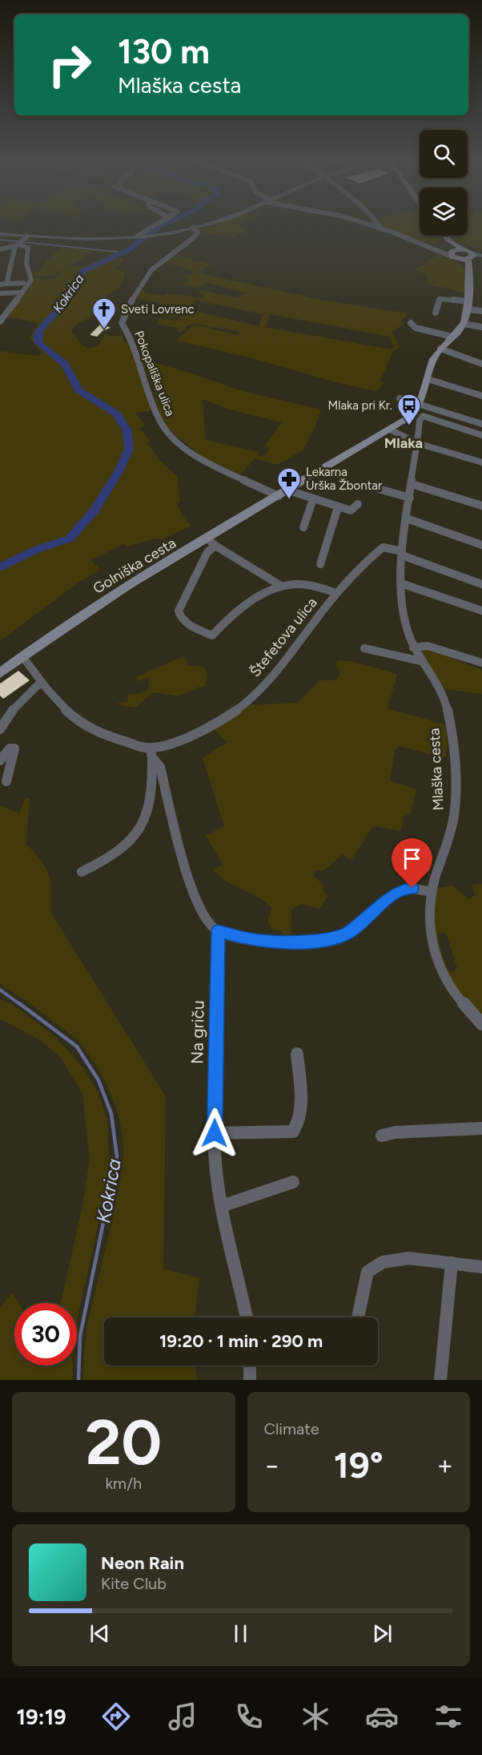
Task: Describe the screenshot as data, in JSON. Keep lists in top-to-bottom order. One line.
{"streets":{"main road":["Golniška cesta"],"street":["Pokopališka ulica","Štefetova ulica","Mlaška cesta","Na griču"]},"crossings":[["Pokopališka ulica","Golniška cesta"],["Štefetova ulica","Mlaška cesta"]],"districts":["Mlaka"],"water":["Kokrica"],"places":{"church":["Sveti Lovrenc"],"bus stop":["Mlaka pri Kr."],"pharmacy":["Lekarna Urška Žbontar"]},"page":{"turn":["130 m","Mlaška cesta"],"limit":"30","trip":"19:20 · 1 min · 290 m","tile":[["20","km/h"],"Climate"],"heat":["−","19°","+"],"song":["Neon Rain","Kite Club"],"tabs":"19:19"}}
